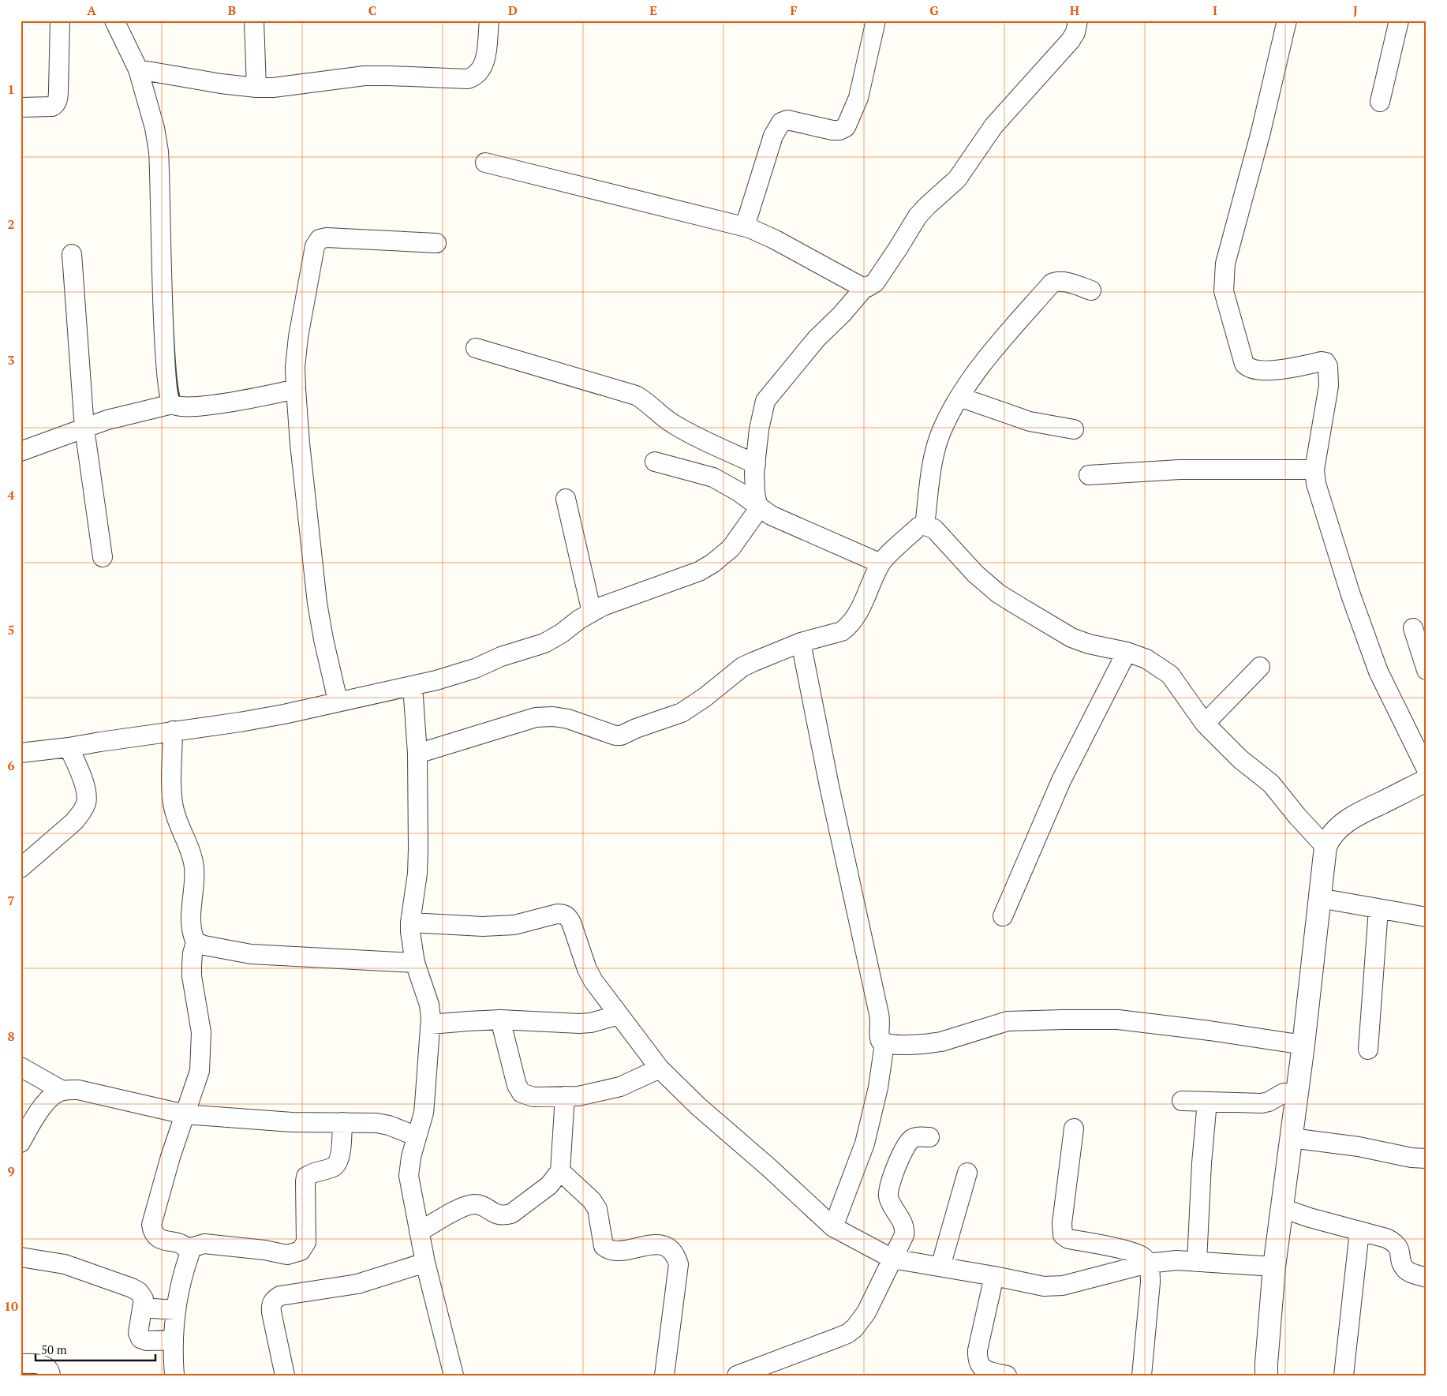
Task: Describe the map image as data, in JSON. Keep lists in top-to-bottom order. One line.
{"scale_bar":"50 m","grid":{"columns":["A","B","C","D","E","F","G","H","I","J"],"rows":["1","2","3","4","5","6","7","8","9","10"]}}
